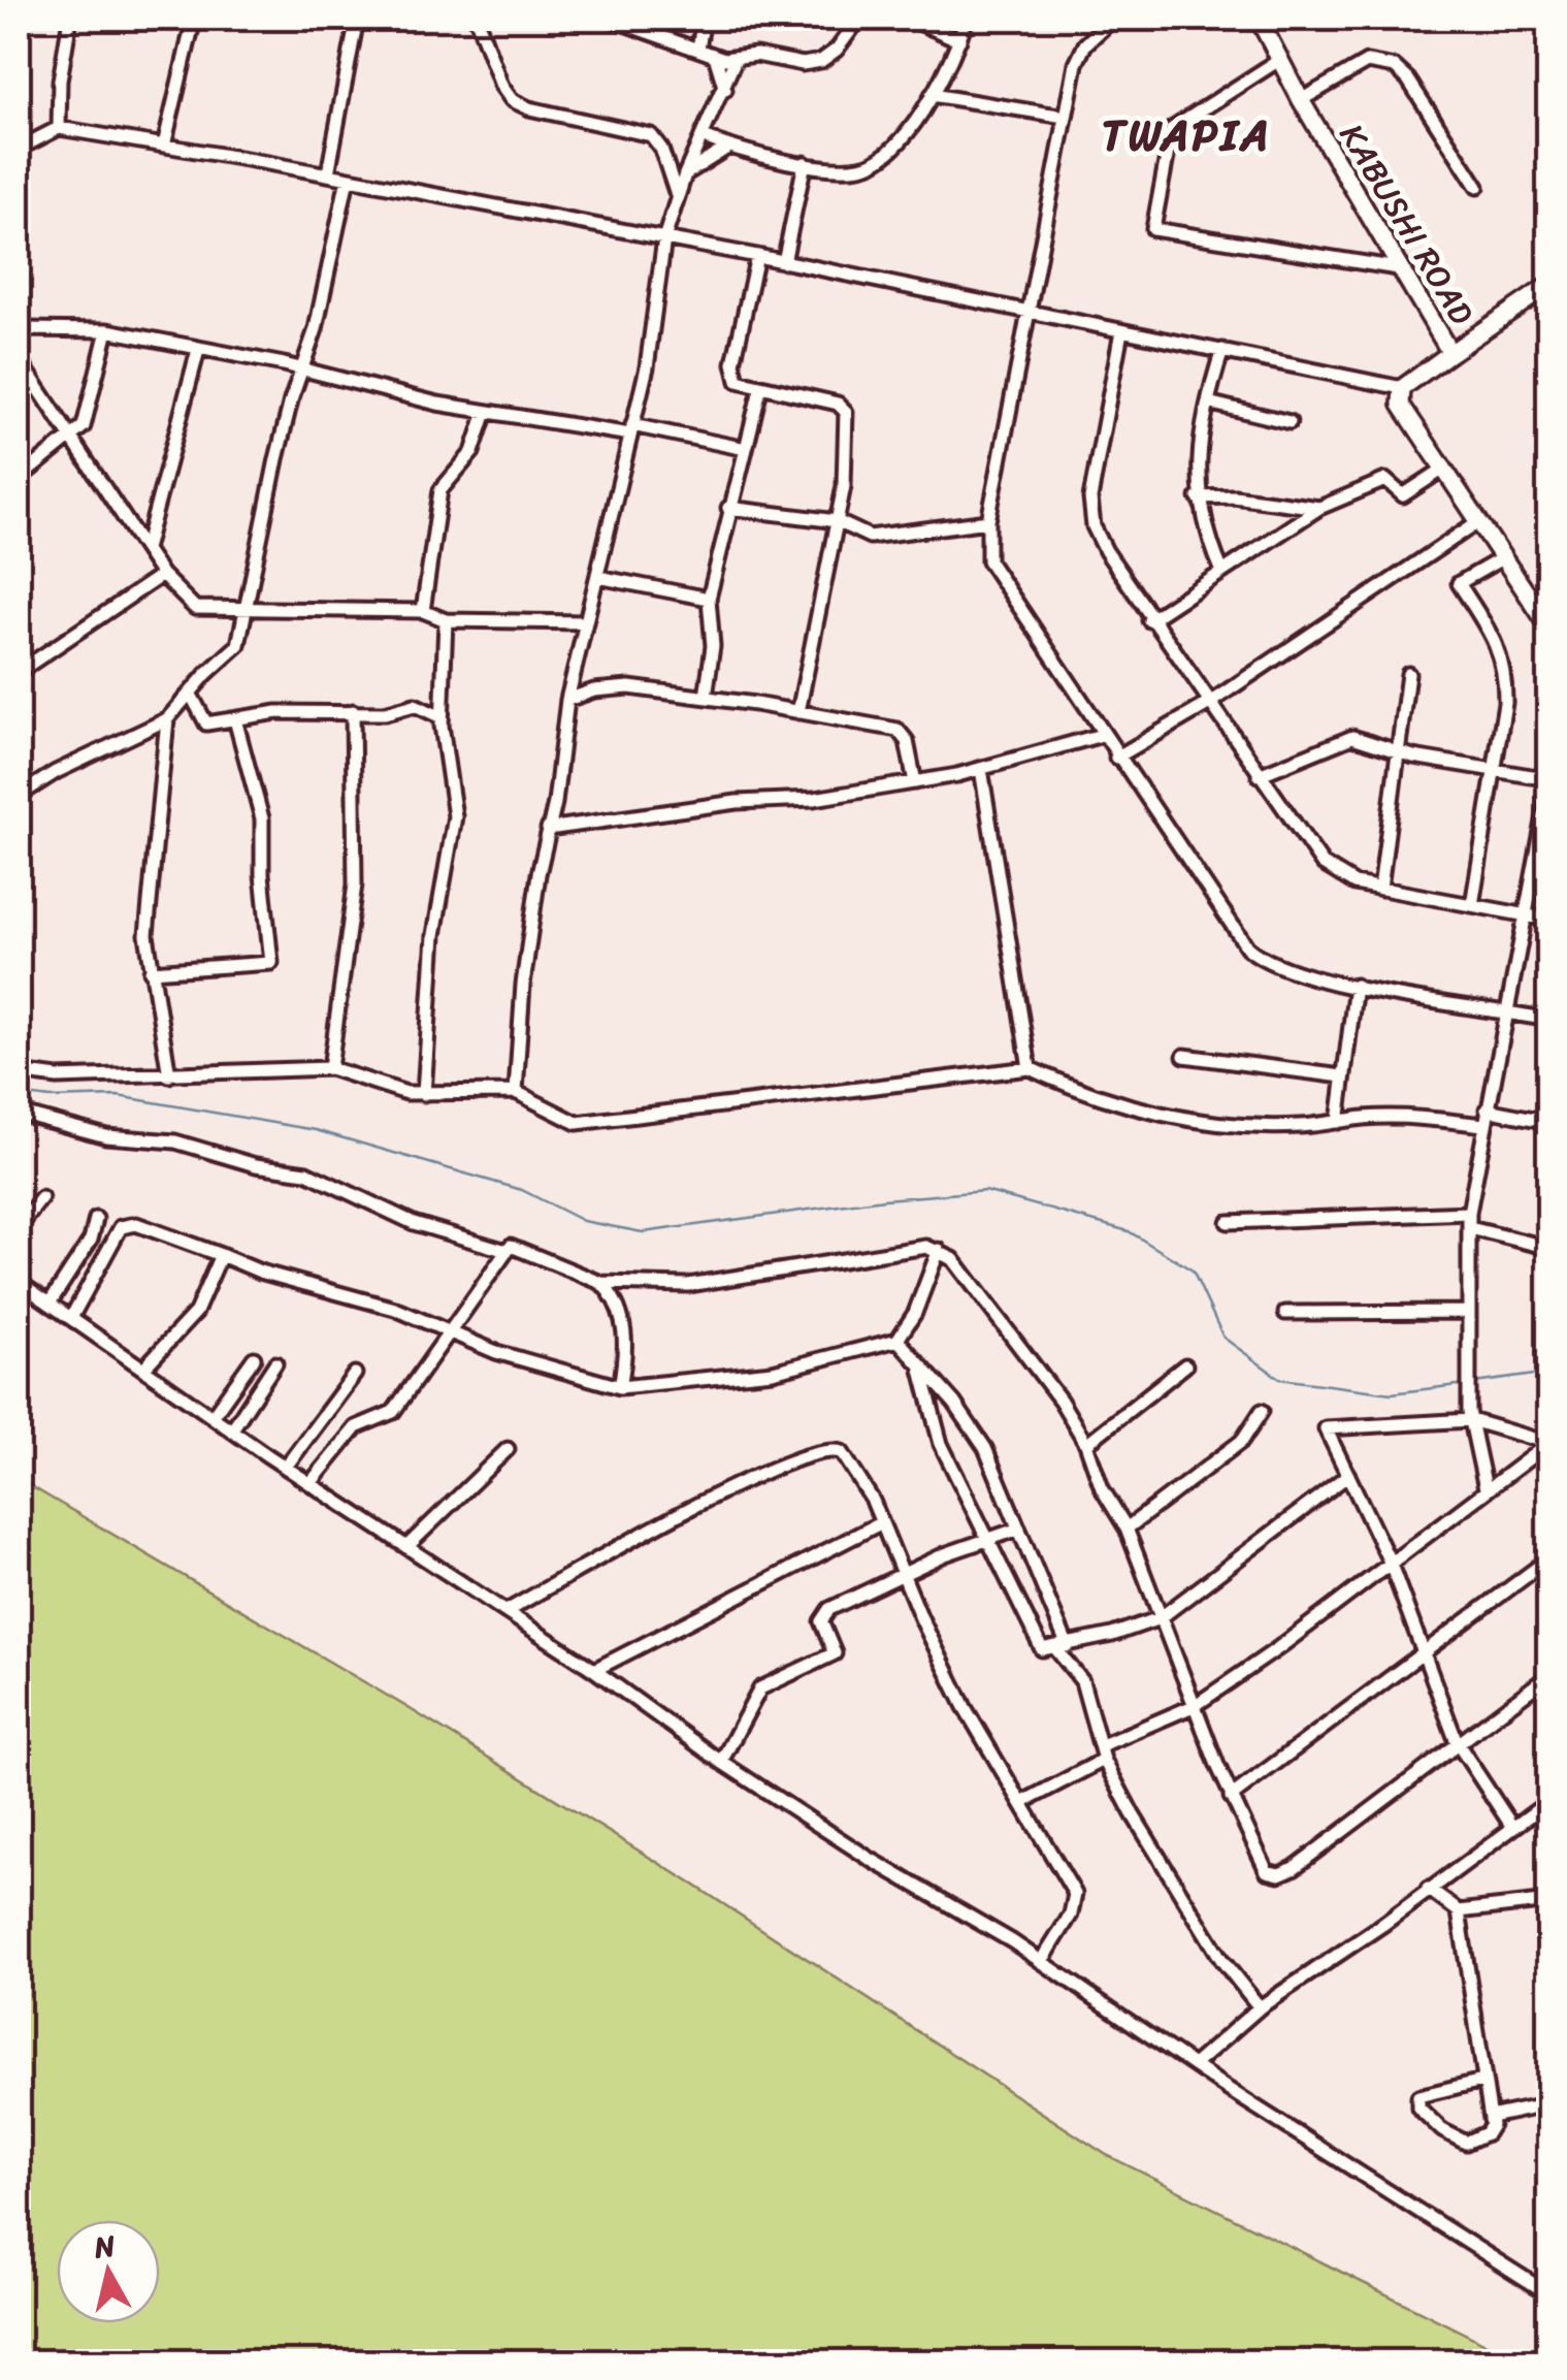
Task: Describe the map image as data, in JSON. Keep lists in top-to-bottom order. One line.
{"streets":{"main road":["KABUSHI ROAD"]},"districts":["TWAPIA"],"north":"top"}
